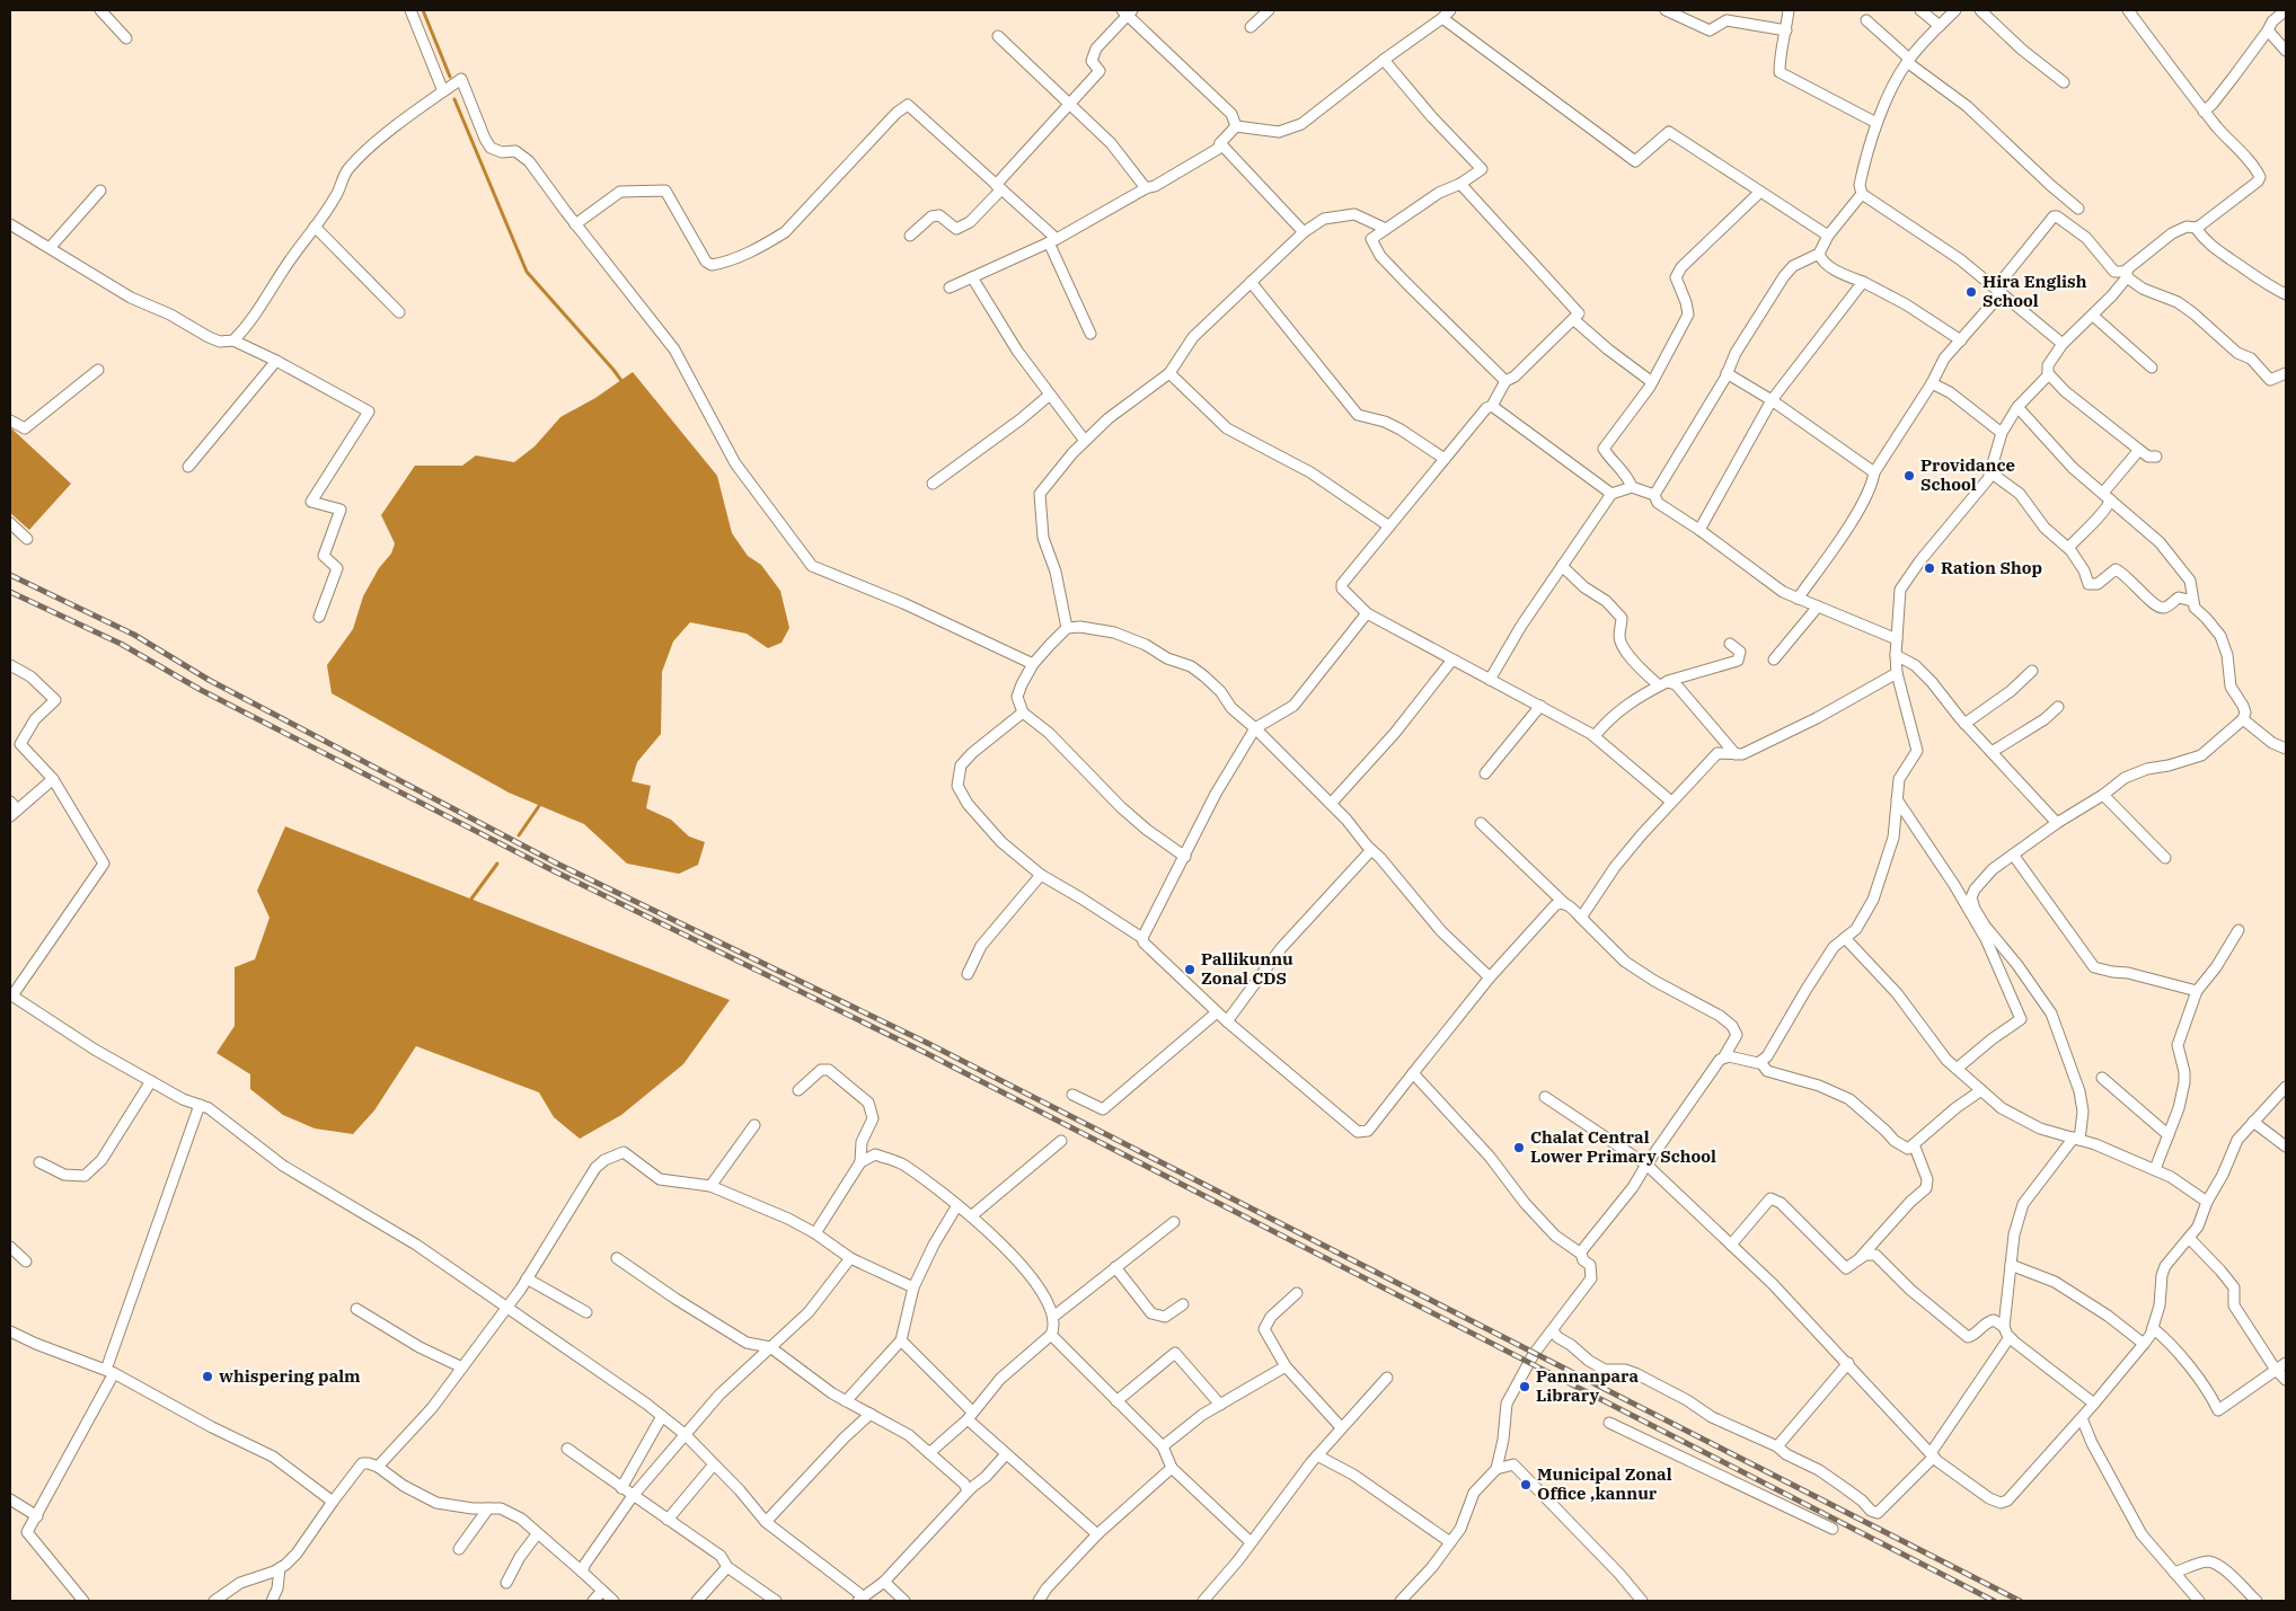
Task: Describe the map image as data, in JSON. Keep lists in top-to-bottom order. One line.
{"places":["Hira English School","Providance School","Ration Shop","Pallikunnu Zonal CDS","Chalat Central Lower Primary School","whispering palm","Pannanpara Library","Municipal Zonal Office ,kannur"]}
